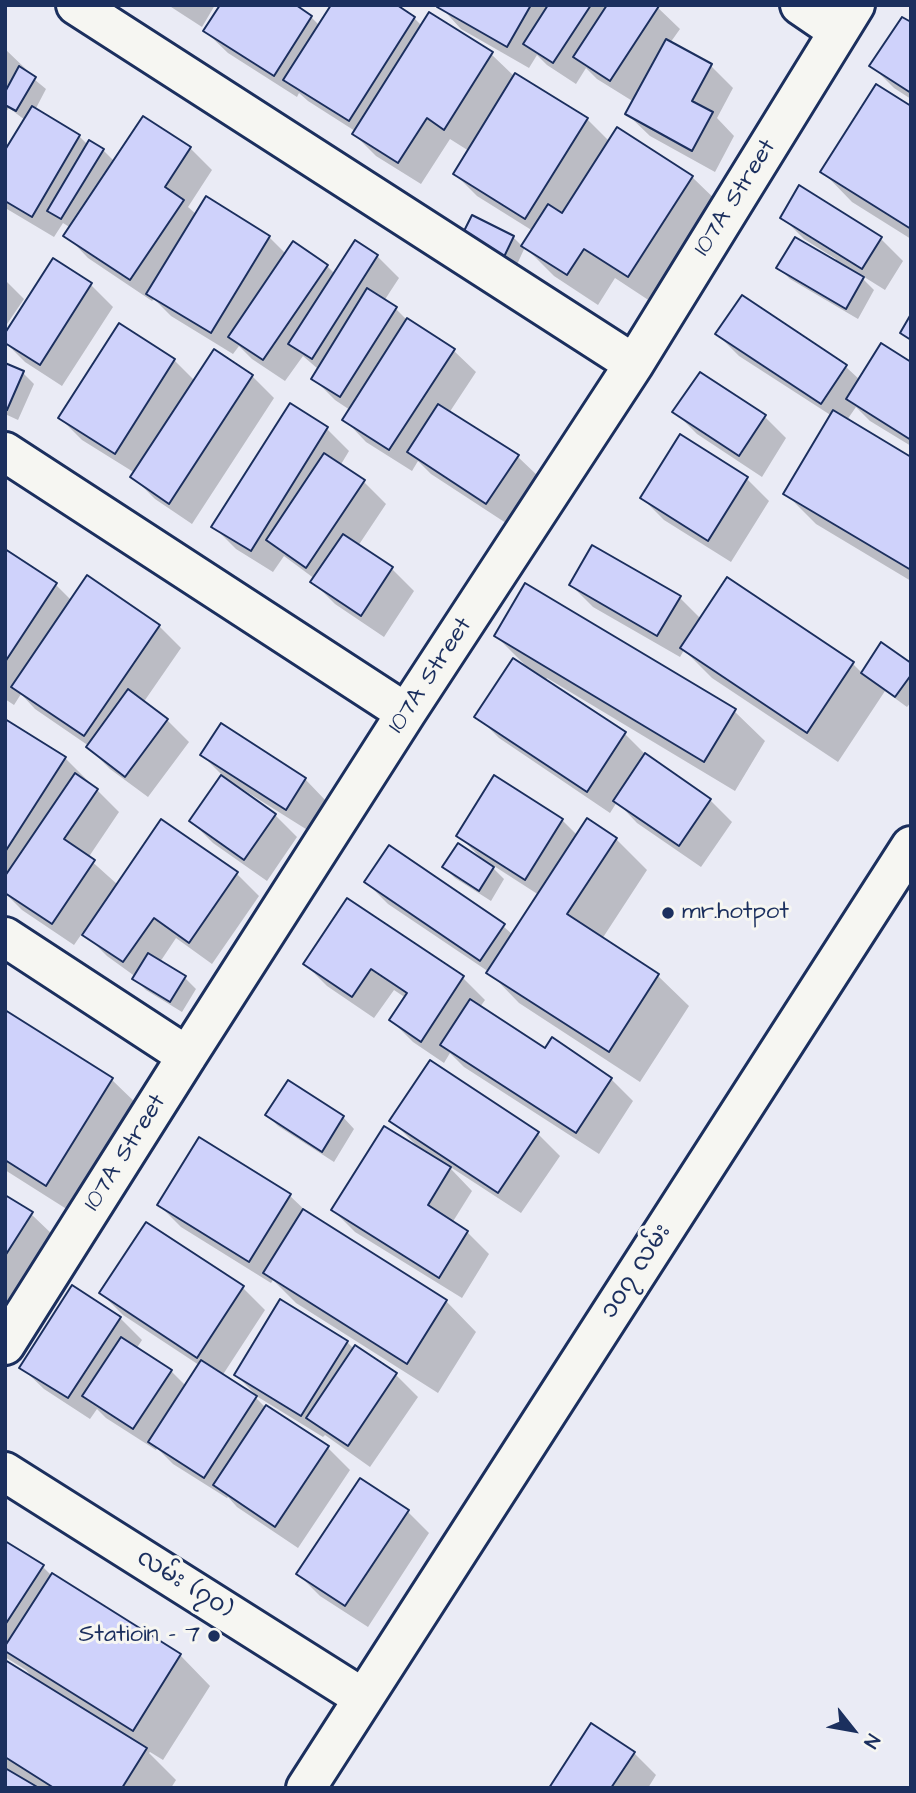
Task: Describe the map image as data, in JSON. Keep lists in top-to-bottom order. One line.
{"streets":{"street":["107A Street","၁၀၇ လမ်း","လမ်း (၇၀)"]},"crossings":[["၁၀၇ လမ်း","လမ်း (၇၀)"]],"places":["mr.hotpot","Statioin - 7"],"north":"bottom right"}
